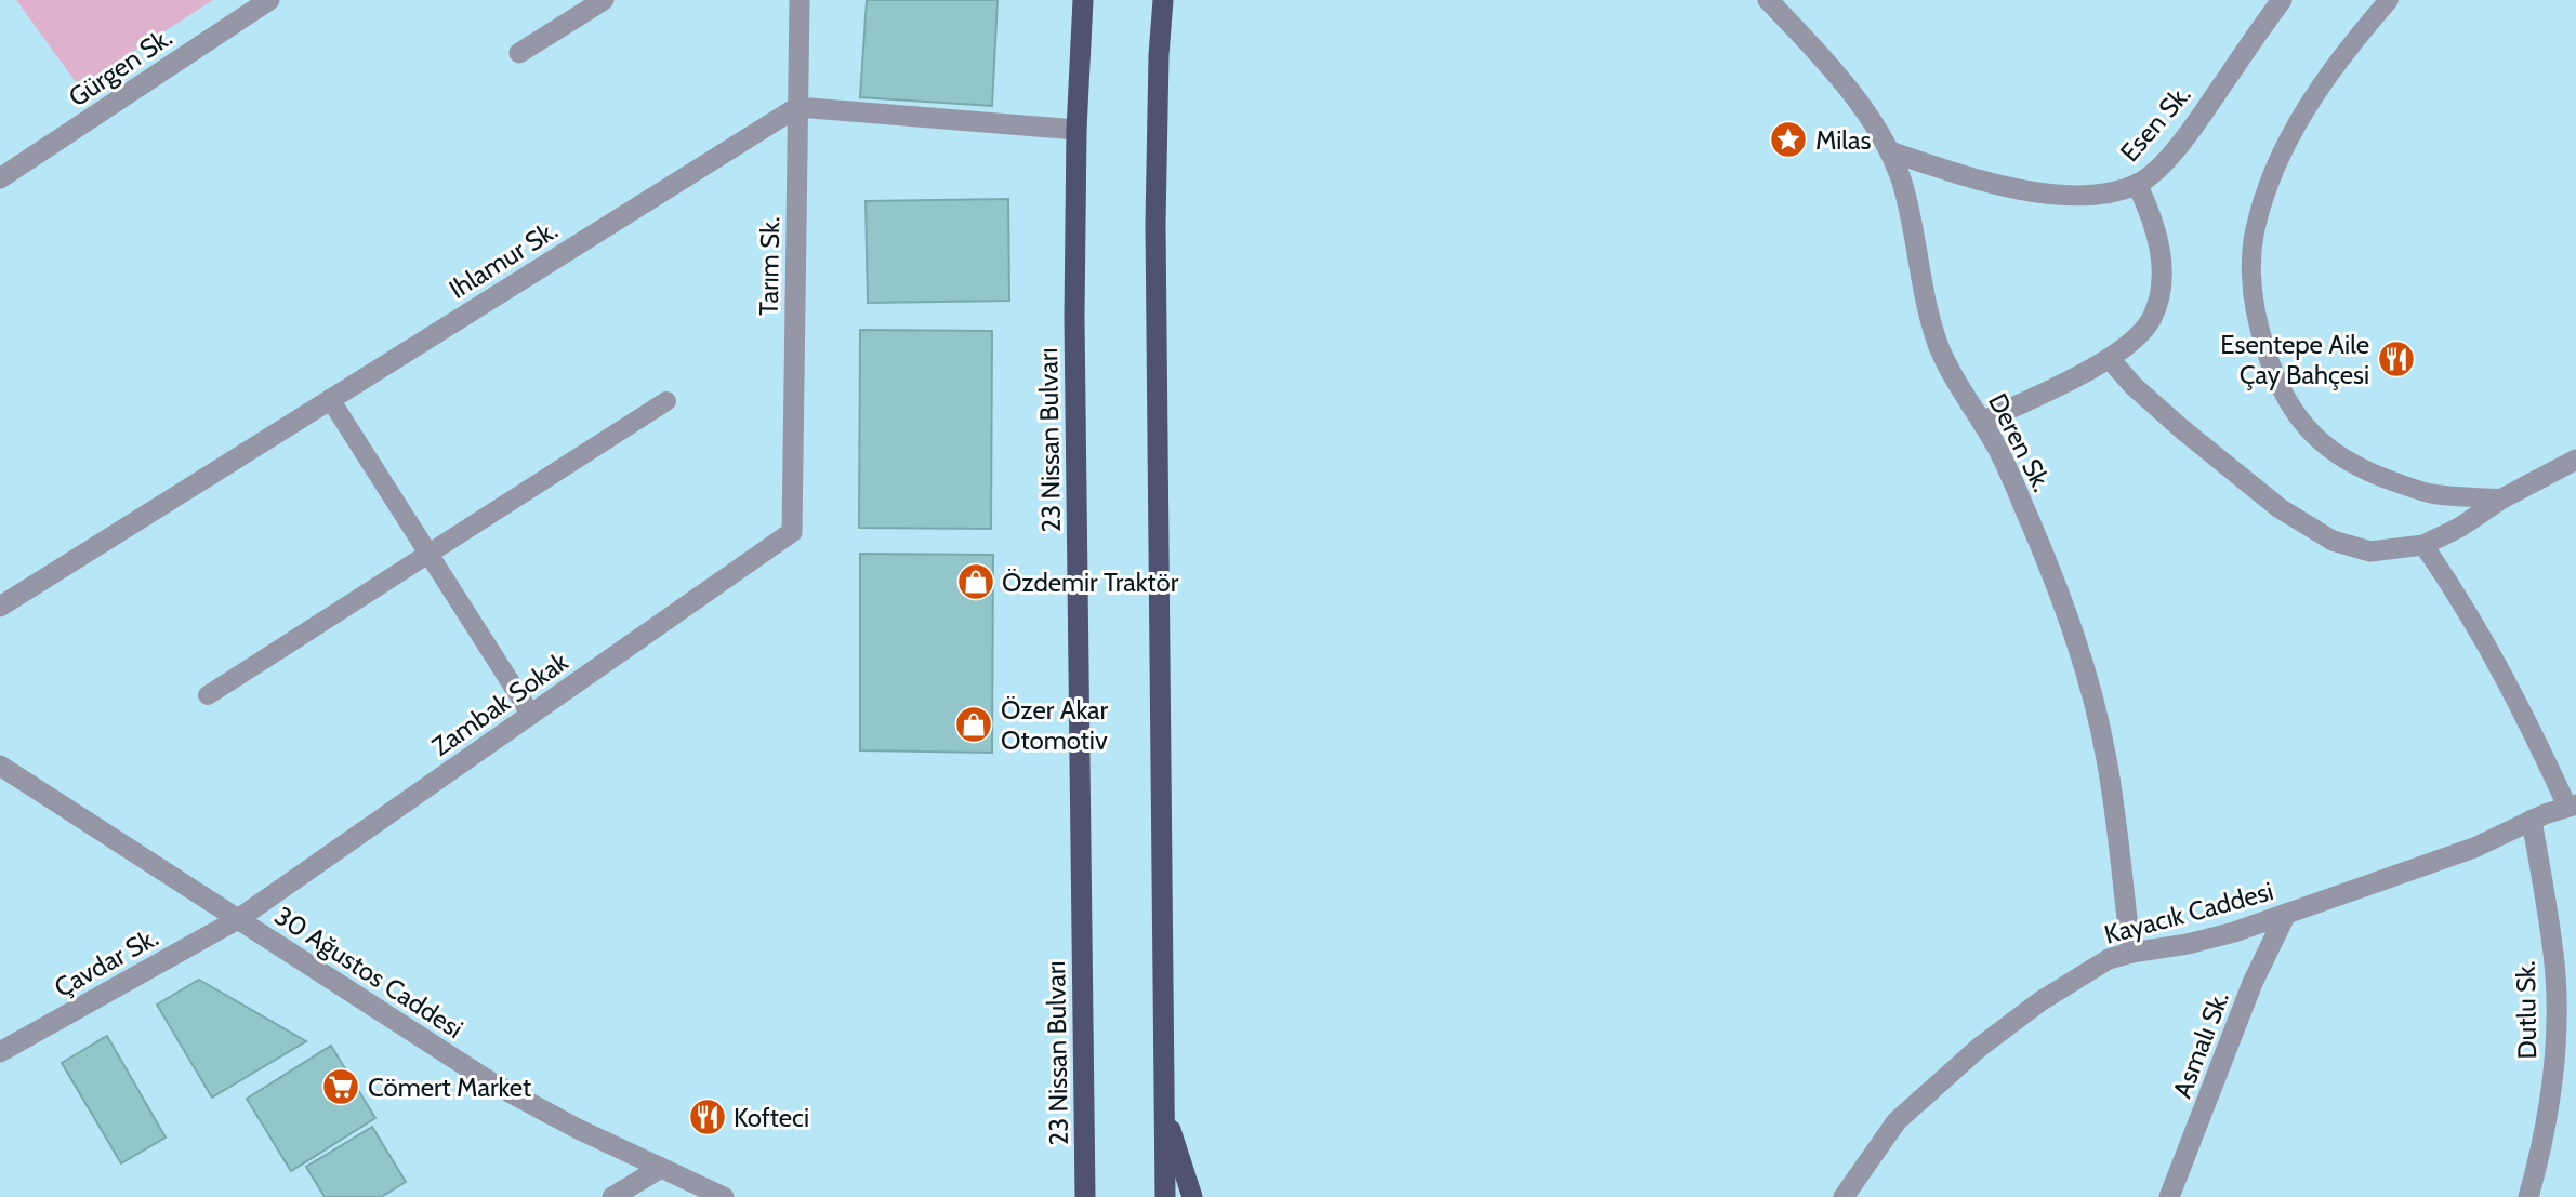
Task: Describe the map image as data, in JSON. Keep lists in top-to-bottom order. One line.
{"streets":{"highway":["23 Nissan Bulvarı"],"street":["Gürgen Sk.","Esen Sk.","Ihlamur Sk.","Tarım Sk.","Deren Sk.","Zambak Sokak","Kayacık Caddesi","Çavdar Sk.","30 Ağustos Caddesi","Dutlu Sk.","Asmalı Sk."]},"crossings":[["Esen Sk.","Deren Sk."],["Ihlamur Sk.","Tarım Sk."],["Tarım Sk.","Zambak Sokak"],["Deren Sk.","Kayacık Caddesi"],["Zambak Sokak","Çavdar Sk."],["Zambak Sokak","30 Ağustos Caddesi"],["Kayacık Caddesi","Dutlu Sk."],["Kayacık Caddesi","Asmalı Sk."],["Çavdar Sk.","30 Ağustos Caddesi"]],"places":{"place":["Milas"],"restaurant":["Esentepe Aile Çay Bahçesi","Kofteci"],"shop":["Özdemir Traktör","Özer Akar Otomotiv"],"supermarket":["Cömert Market"]}}
